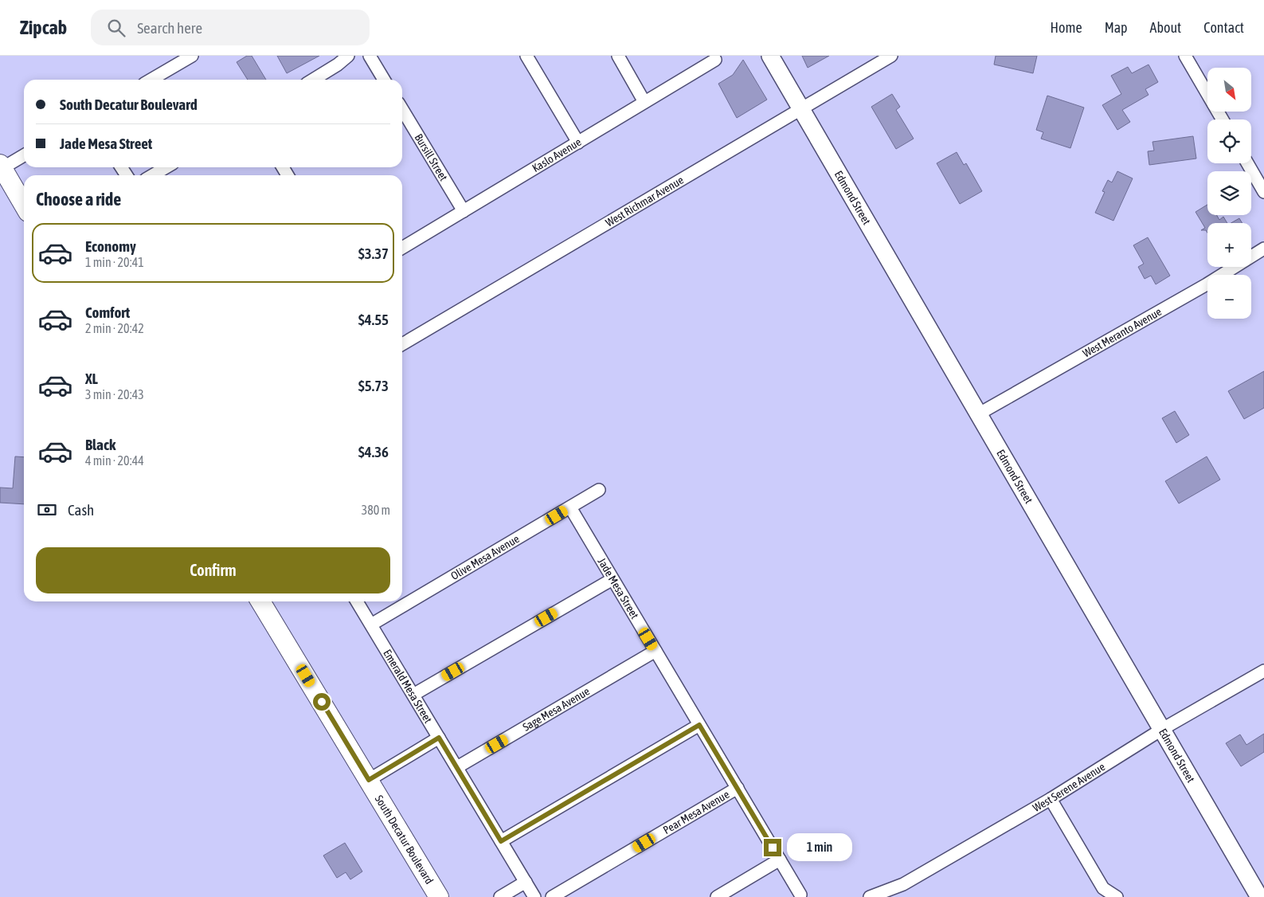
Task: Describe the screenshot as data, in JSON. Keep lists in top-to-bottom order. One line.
{"streets":{"main road":["South Decatur Boulevard"],"street":["Kaslo Avenue","Bursill Street","Edmond Street","West Richmar Avenue","West Meranto Avenue","Olive Mesa Avenue","Jade Mesa Street","Emerald Mesa Street","Sage Mesa Avenue","West Serene Avenue","Pear Mesa Avenue"]},"crossings":[["Kaslo Avenue","Bursill Street"],["Edmond Street","West Richmar Avenue"],["Edmond Street","West Meranto Avenue"],["Edmond Street","West Serene Avenue"],["Olive Mesa Avenue","Jade Mesa Street"],["Olive Mesa Avenue","Emerald Mesa Street"],["Jade Mesa Street","Sage Mesa Avenue"],["Jade Mesa Street","Pear Mesa Avenue"],["Emerald Mesa Street","Sage Mesa Avenue"]],"north":"bottom right","page":{"header":"Zipcab","search":"Search here","nav":["Home","Map","About","Contact"],"map_buttons":["+","−"],"banner":["South Decatur Boulevard","Jade Mesa Street"],"heading":"Choose a ride","list":[{"name":"Economy","note":"1 min · 20:41","value":"$3.37"},{"name":"Comfort","note":"2 min · 20:42","value":"$4.55"},{"name":"XL","note":"3 min · 20:43","value":"$5.73"},{"name":"Black","note":"4 min · 20:44","value":"$4.36"}],"pay":["Cash","380 m"],"buttons":"Confirm","bubble":"1 min"}}
